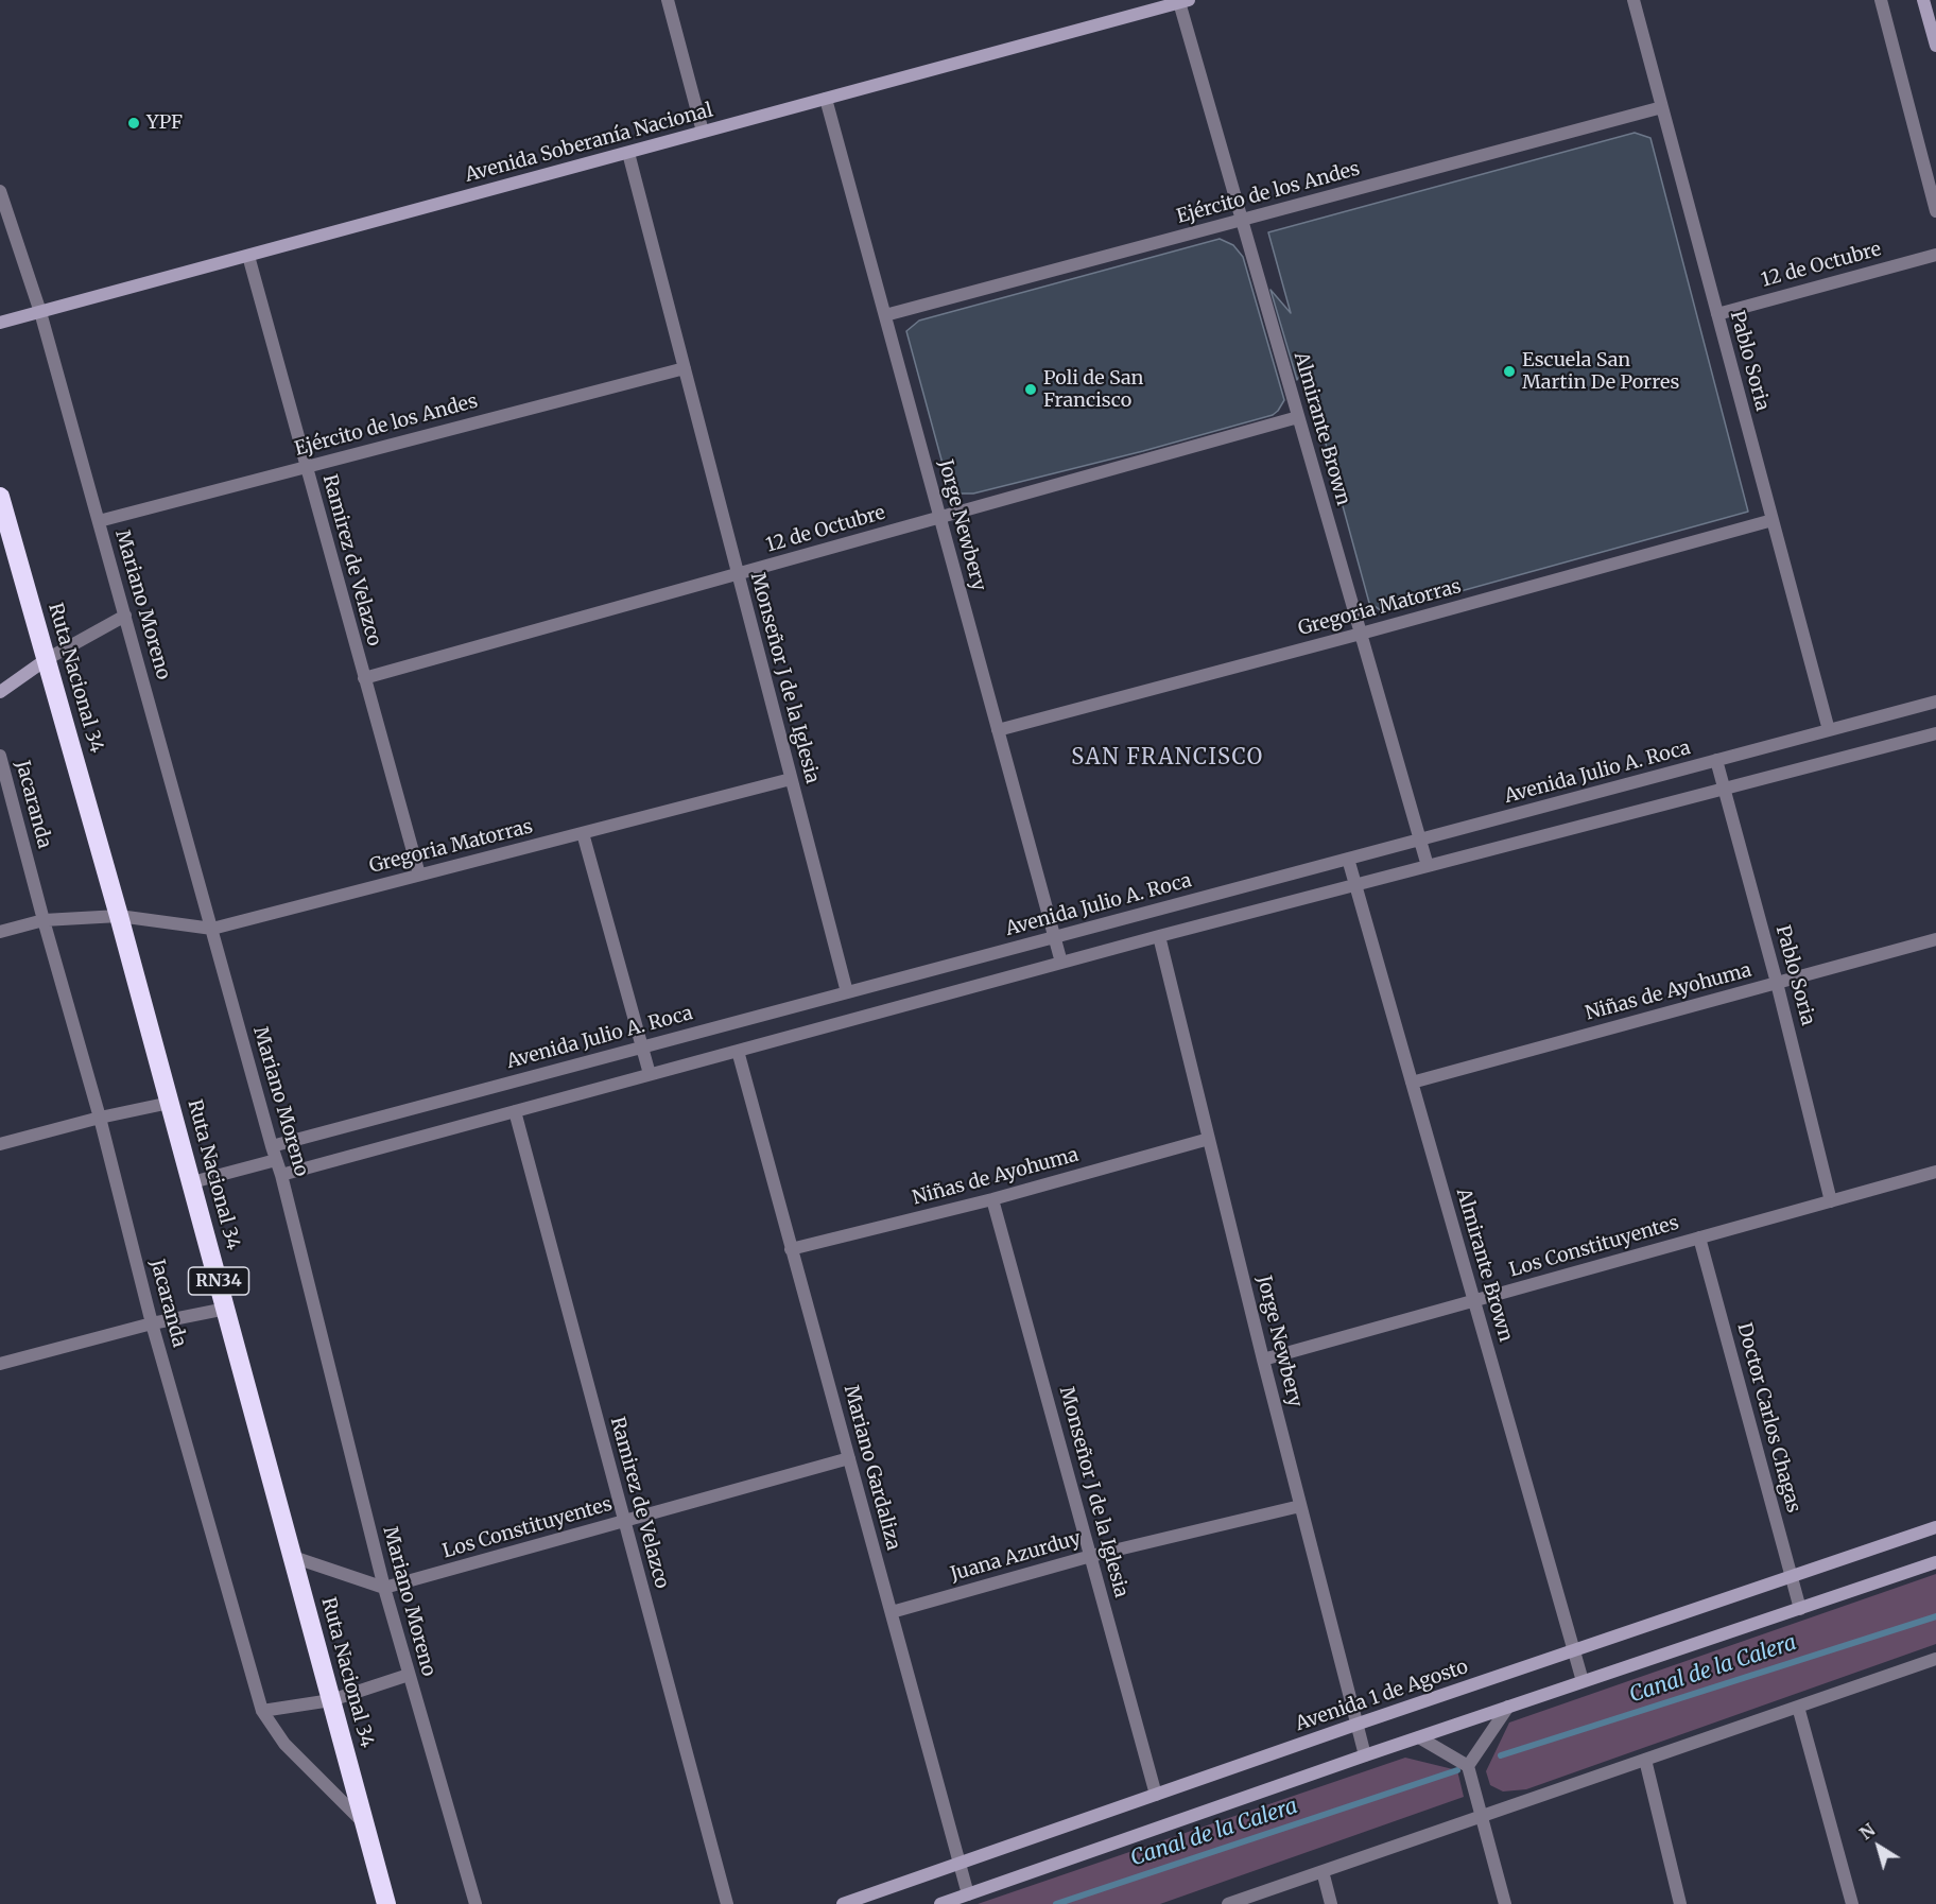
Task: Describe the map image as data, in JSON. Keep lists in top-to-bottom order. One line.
{"streets":{"highway":["Ruta Nacional 34","RN34"],"street":["Avenida Soberanía Nacional","Ejército de los Andes","12 de Octubre","Pablo Soria","Almirante Brown","Jorge Newbery","Ramirez de Velazco","Mariano Moreno","Gregoria Matorras","Monseñor J de la Iglesia","Avenida Julio A. Roca","Jacaranda","Niñas de Ayohuma","Los Constituyentes","Doctor Carlos Chagas","Mariano Gardaliza","Juana Azurduy","Avenida 1 de Agosto"]},"crossings":[["Avenida Soberanía Nacional","Almirante Brown"],["Avenida Soberanía Nacional","Jorge Newbery"],["Avenida Soberanía Nacional","Ramirez de Velazco"],["Avenida Soberanía Nacional","Mariano Moreno"],["Avenida Soberanía Nacional","Monseñor J de la Iglesia"],["Ejército de los Andes","Pablo Soria"],["Ejército de los Andes","Almirante Brown"],["Ejército de los Andes","Jorge Newbery"],["Ejército de los Andes","Ramirez de Velazco"],["Ejército de los Andes","Mariano Moreno"],["Ejército de los Andes","Monseñor J de la Iglesia"],["12 de Octubre","Pablo Soria"],["12 de Octubre","Almirante Brown"],["12 de Octubre","Jorge Newbery"],["12 de Octubre","Ramirez de Velazco"],["12 de Octubre","Monseñor J de la Iglesia"],["Pablo Soria","Gregoria Matorras"],["Pablo Soria","Avenida Julio A. Roca"],["Pablo Soria","Niñas de Ayohuma"],["Pablo Soria","Los Constituyentes"],["Almirante Brown","Gregoria Matorras"],["Almirante Brown","Avenida Julio A. Roca"],["Almirante Brown","Niñas de Ayohuma"],["Almirante Brown","Los Constituyentes"],["Almirante Brown","Avenida 1 de Agosto"],["Jorge Newbery","Gregoria Matorras"],["Jorge Newbery","Avenida Julio A. Roca"],["Jorge Newbery","Niñas de Ayohuma"],["Jorge Newbery","Los Constituyentes"],["Jorge Newbery","Juana Azurduy"],["Jorge Newbery","Avenida 1 de Agosto"],["Ramirez de Velazco","Gregoria Matorras"],["Ramirez de Velazco","Los Constituyentes"],["Mariano Moreno","Gregoria Matorras"],["Mariano Moreno","Avenida Julio A. Roca"],["Mariano Moreno","Los Constituyentes"],["Gregoria Matorras","Ruta Nacional 34"],["Gregoria Matorras","Monseñor J de la Iglesia"],["Gregoria Matorras","Jacaranda"],["Ruta Nacional 34","Jacaranda"],["Monseñor J de la Iglesia","Avenida Julio A. Roca"],["Monseñor J de la Iglesia","Niñas de Ayohuma"],["Monseñor J de la Iglesia","Juana Azurduy"],["Monseñor J de la Iglesia","Avenida 1 de Agosto"],["Niñas de Ayohuma","Mariano Gardaliza"],["Los Constituyentes","Doctor Carlos Chagas"],["Los Constituyentes","Mariano Gardaliza"],["Doctor Carlos Chagas","Avenida 1 de Agosto"],["Mariano Gardaliza","Juana Azurduy"],["Mariano Gardaliza","Avenida 1 de Agosto"]],"districts":["SAN FRANCISCO"],"water":["Canal de la Calera"],"places":["YPF","Escuela San Martin De Porres","Poli de San Francisco"],"north":"top left"}
